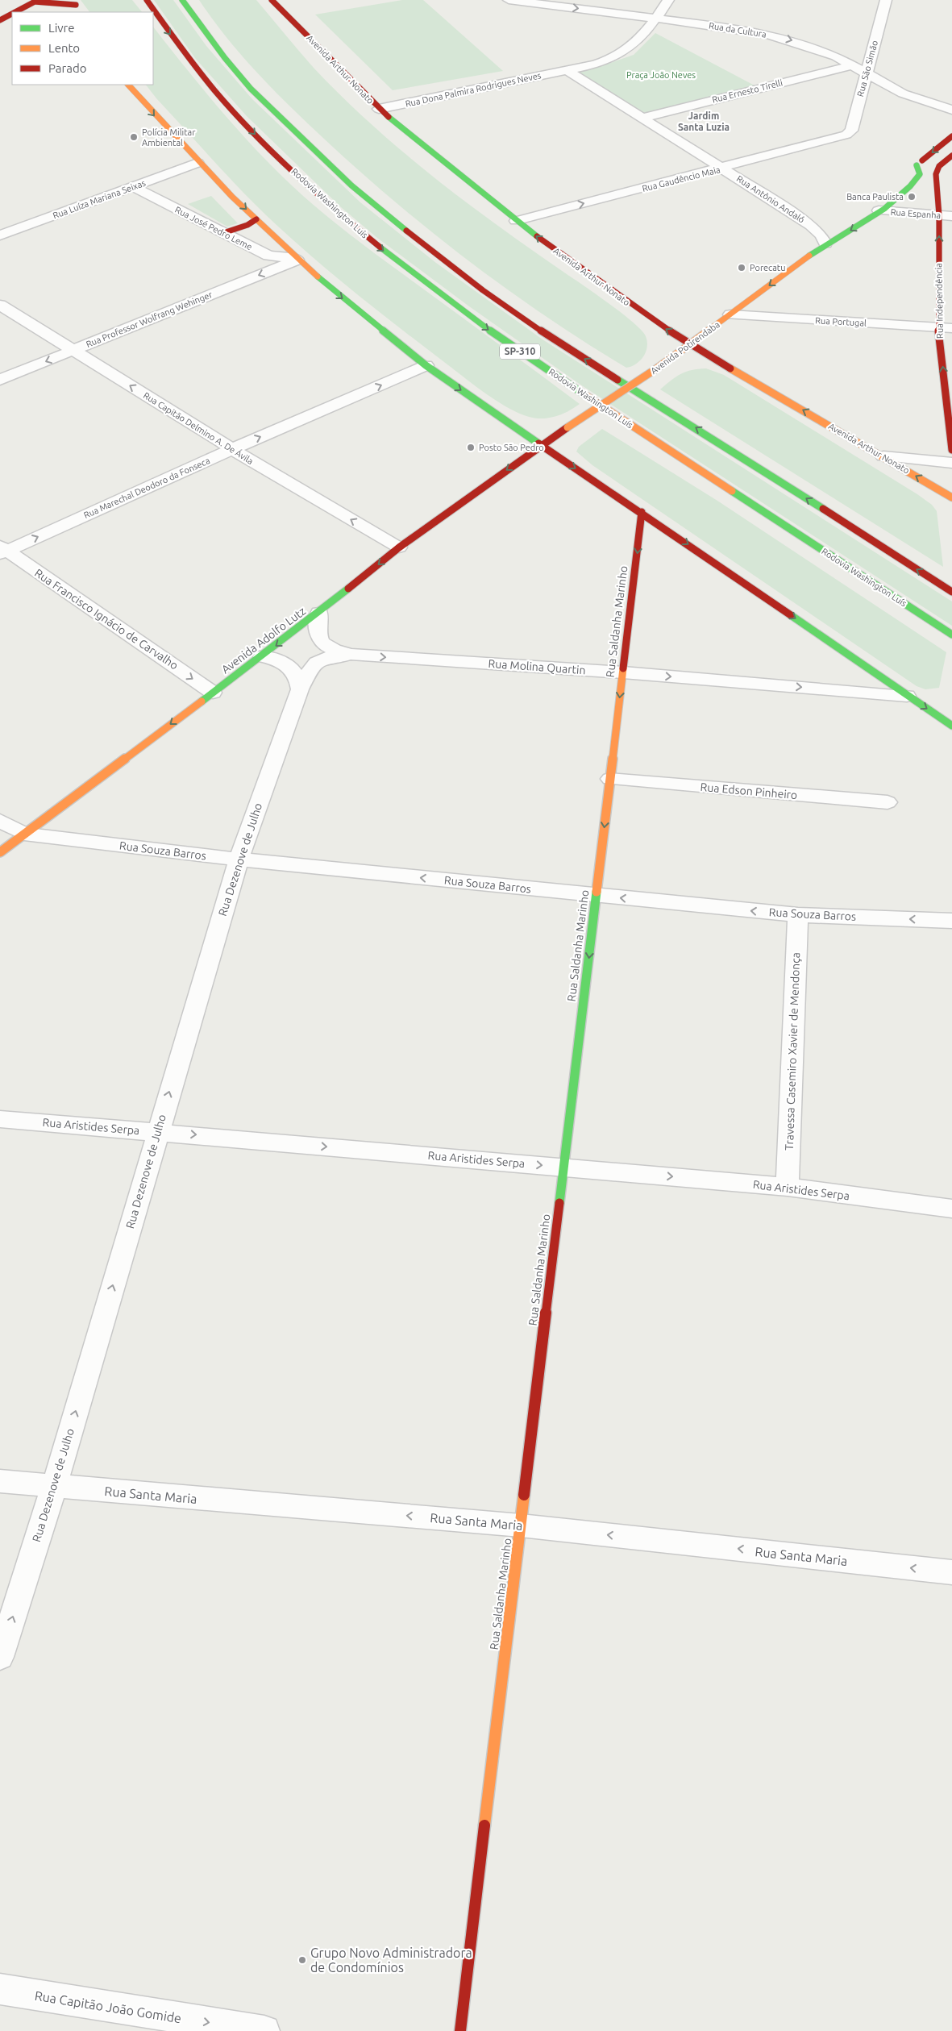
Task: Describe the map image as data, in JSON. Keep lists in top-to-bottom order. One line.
{"streets":{"main road":["Avenida Arthur Nonato","Rodovia Washington Luís","Rua Independência","Avenida Potirendaba","SP-310","Rua Saldanha Marinho","Avenida Adolfo Lutz"],"street":["Rua da Cultura","Rua São Simão","Rua Dona Palmira Rodrigues Neves","Rua Ernesto Tirelli","Rua Gaudêncio Maia","Rua Luíza Mariana Seixas","Rua Antônio Andaló","Rua Espanha","Rua José Pedro Leme","Rua Professor Wolfrang Wehinger","Rua Portugal","Rua Capitão Delmino A. De Ávila","Rua Marechal Deodoro da Fonseca","Rua Francisco Ignácio de Carvalho","Rua Molina Quartin","Rua Edson Pinheiro","Rua Souza Barros","Rua Dezenove de Julho","Travessa Casemiro Xavier de Mendonça","Rua Aristides Serpa","Rua Santa Maria","Rua Capitão João Gomide"]},"crossings":[["Rua da Cultura","Rua São Simão"],["Rua da Cultura","Rua Dona Palmira Rodrigues Neves"],["Rua da Cultura","Rua Ernesto Tirelli"],["Rua São Simão","Rua Gaudêncio Maia"],["Avenida Arthur Nonato","Rua Dona Palmira Rodrigues Neves"],["Avenida Arthur Nonato","Rua Gaudêncio Maia"],["Avenida Arthur Nonato","Avenida Potirendaba"],["Rua Dona Palmira Rodrigues Neves","Rua Antônio Andaló"],["Rua Ernesto Tirelli","Rua Antônio Andaló"],["Rua Gaudêncio Maia","Rua Antônio Andaló"],["Rua Luíza Mariana Seixas","Rua José Pedro Leme"],["Rua Antônio Andaló","Avenida Potirendaba"],["Rua Espanha","Rua Independência"],["Rua Espanha","Avenida Potirendaba"],["Rua José Pedro Leme","Rua Professor Wolfrang Wehinger"],["Rua Independência","Rua Portugal"],["Rua Professor Wolfrang Wehinger","Rua Capitão Delmino A. De Ávila"],["Rua Portugal","Avenida Potirendaba"],["Avenida Potirendaba","Avenida Adolfo Lutz"],["Rua Capitão Delmino A. De Ávila","Rua Marechal Deodoro da Fonseca"],["Rua Capitão Delmino A. De Ávila","Avenida Adolfo Lutz"],["Rua Marechal Deodoro da Fonseca","Rua Francisco Ignácio de Carvalho"],["Rua Francisco Ignácio de Carvalho","Avenida Adolfo Lutz"],["Rua Saldanha Marinho","Rua Molina Quartin"],["Rua Saldanha Marinho","Rua Edson Pinheiro"],["Rua Saldanha Marinho","Rua Souza Barros"],["Rua Saldanha Marinho","Rua Aristides Serpa"],["Rua Saldanha Marinho","Rua Santa Maria"],["Avenida Adolfo Lutz","Rua Molina Quartin"],["Avenida Adolfo Lutz","Rua Souza Barros"],["Rua Molina Quartin","Rua Dezenove de Julho"],["Rua Souza Barros","Rua Dezenove de Julho"],["Rua Souza Barros","Travessa Casemiro Xavier de Mendonça"],["Rua Dezenove de Julho","Rua Aristides Serpa"],["Rua Dezenove de Julho","Rua Santa Maria"],["Travessa Casemiro Xavier de Mendonça","Rua Aristides Serpa"]],"one_way":["Rua da Cultura","Rua Gaudêncio Maia","Rua Independência","Rua Professor Wolfrang Wehinger","Avenida Potirendaba","Rua Capitão Delmino A. De Ávila","Rua Marechal Deodoro da Fonseca","Rua Francisco Ignácio de Carvalho","Rua Saldanha Marinho","Avenida Adolfo Lutz","Rua Molina Quartin","Rua Souza Barros","Rua Dezenove de Julho","Rua Aristides Serpa","Rua Santa Maria","Rua Capitão João Gomide"],"districts":["Jardim Santa Luzia"],"parks":["Praça João Neves"],"places":["Polícia Militar Ambiental","Banca Paulista","Porecatu","Posto São Pedro","Grupo Novo Administradora de Condomínios"],"legend":["Livre","Lento","Parado"]}
